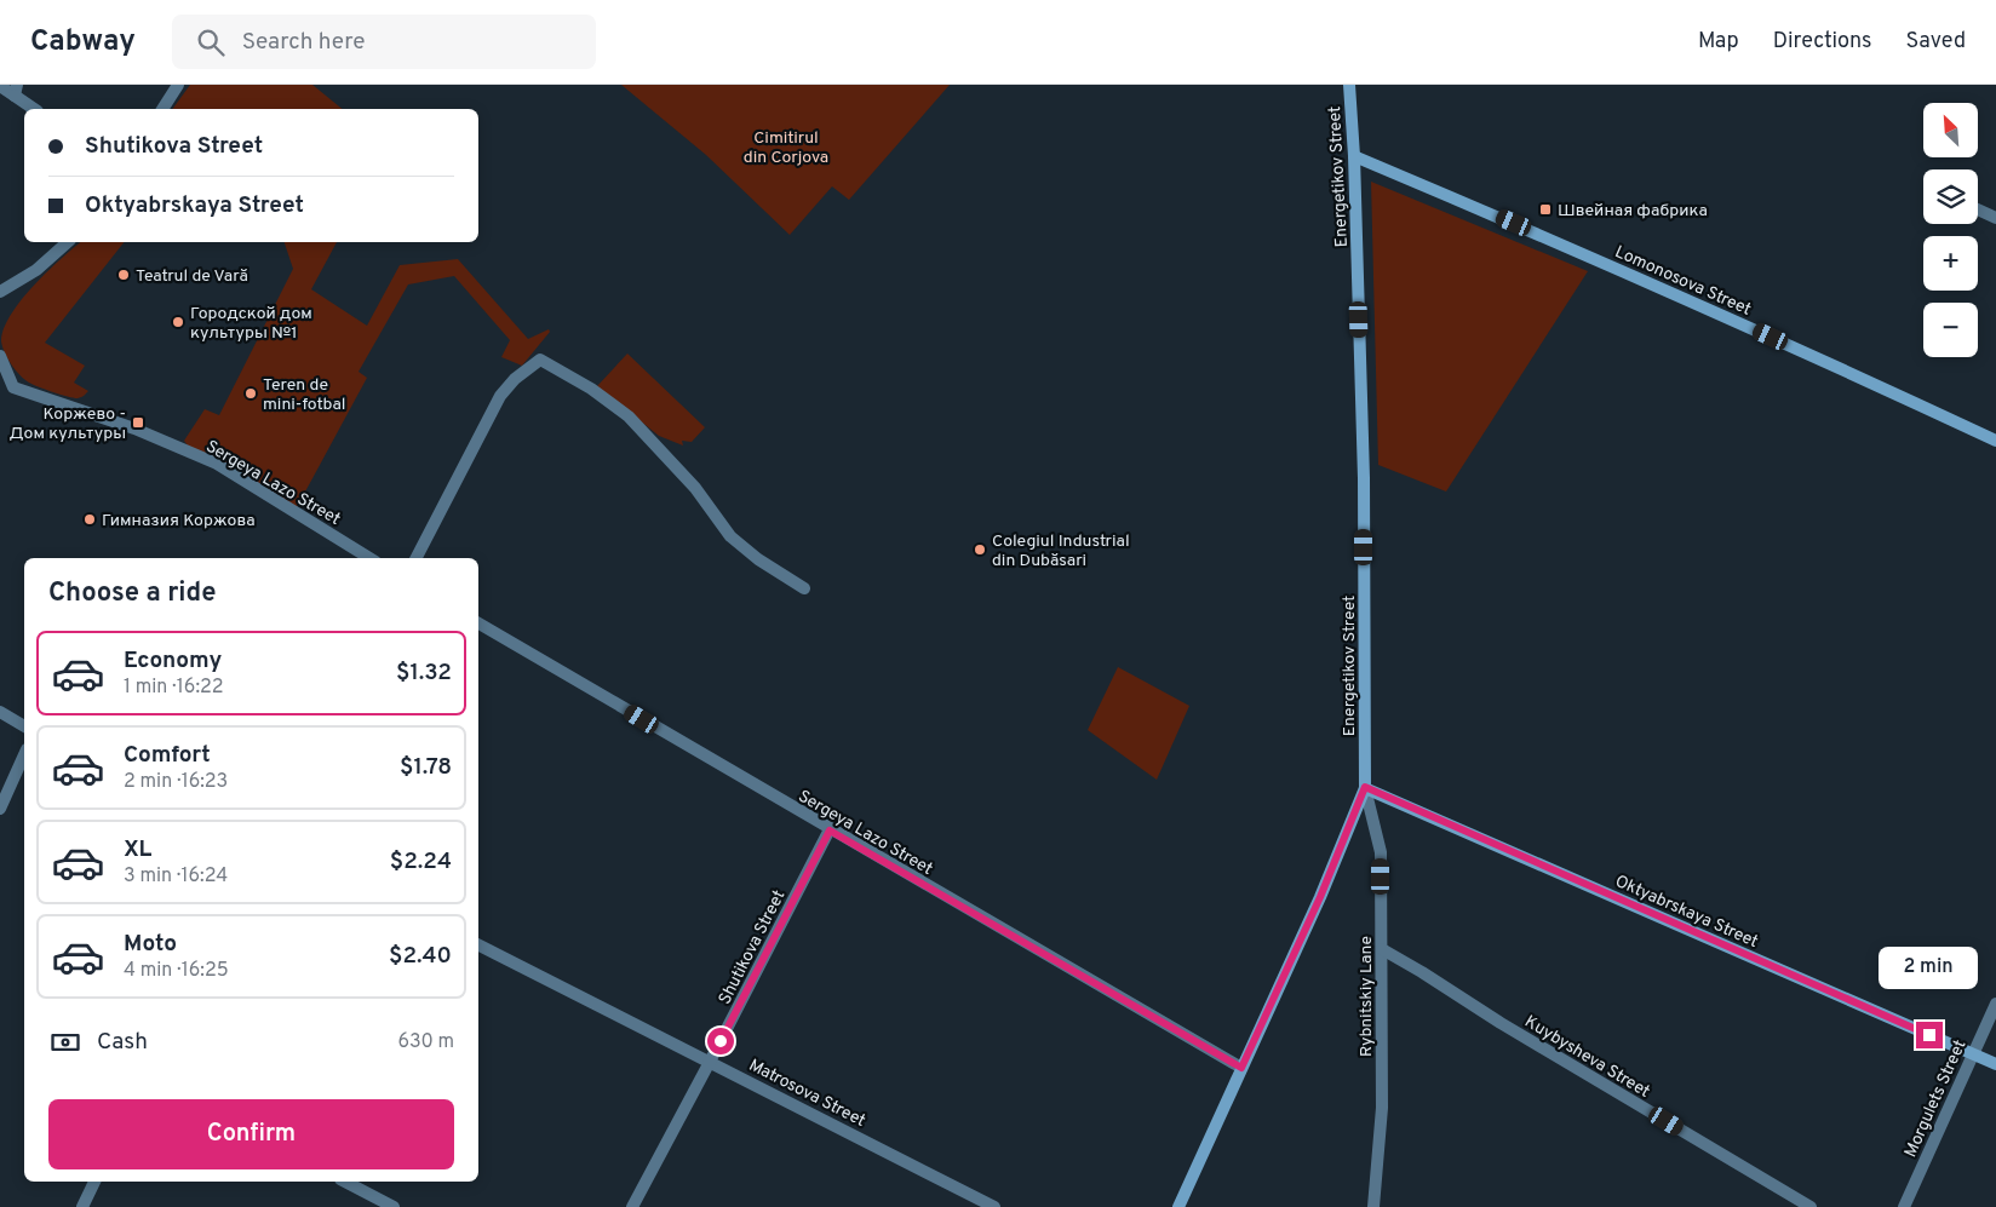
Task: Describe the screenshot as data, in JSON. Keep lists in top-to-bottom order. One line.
{"streets":{"street":["Energetikov Street","Lomonosova Street","Sergeya Lazo Street","Oktyabrskaya Street","Shutikova Street","Rybnitskiy Lane","Kuybysheva Street","Matrosova Street","Morgulets Street"]},"crossings":[["Energetikov Street","Lomonosova Street"],["Energetikov Street","Sergeya Lazo Street"],["Energetikov Street","Oktyabrskaya Street"],["Energetikov Street","Rybnitskiy Lane"],["Sergeya Lazo Street","Shutikova Street"],["Oktyabrskaya Street","Rybnitskiy Lane"],["Oktyabrskaya Street","Morgulets Street"],["Shutikova Street","Matrosova Street"],["Rybnitskiy Lane","Kuybysheva Street"]],"parks":["Cimitirul din Corjova"],"places":{"transit":["Швейная фабрика","Коржево - Дом культуры"],"other":["Teatrul de Vară","Городской дом культуры №1","Teren de mini-fotbal","Гимназия Коржова","Colegiul Industrial din Dubăsari"]},"north":"top left","page":{"header":"Cabway","search":"Search here","nav":["Map","Directions","Saved"],"map_buttons":["+","−"],"banner":["Shutikova Street","Oktyabrskaya Street"],"heading":"Choose a ride","list":[{"name":"Economy","note":"1 min · 16:22","value":"$1.32"},{"name":"Comfort","note":"2 min · 16:23","value":"$1.78"},{"name":"XL","note":"3 min · 16:24","value":"$2.24"},{"name":"Moto","note":"4 min · 16:25","value":"$2.40"}],"bubble":"2 min","pay":["Cash","630 m"],"buttons":"Confirm"}}
